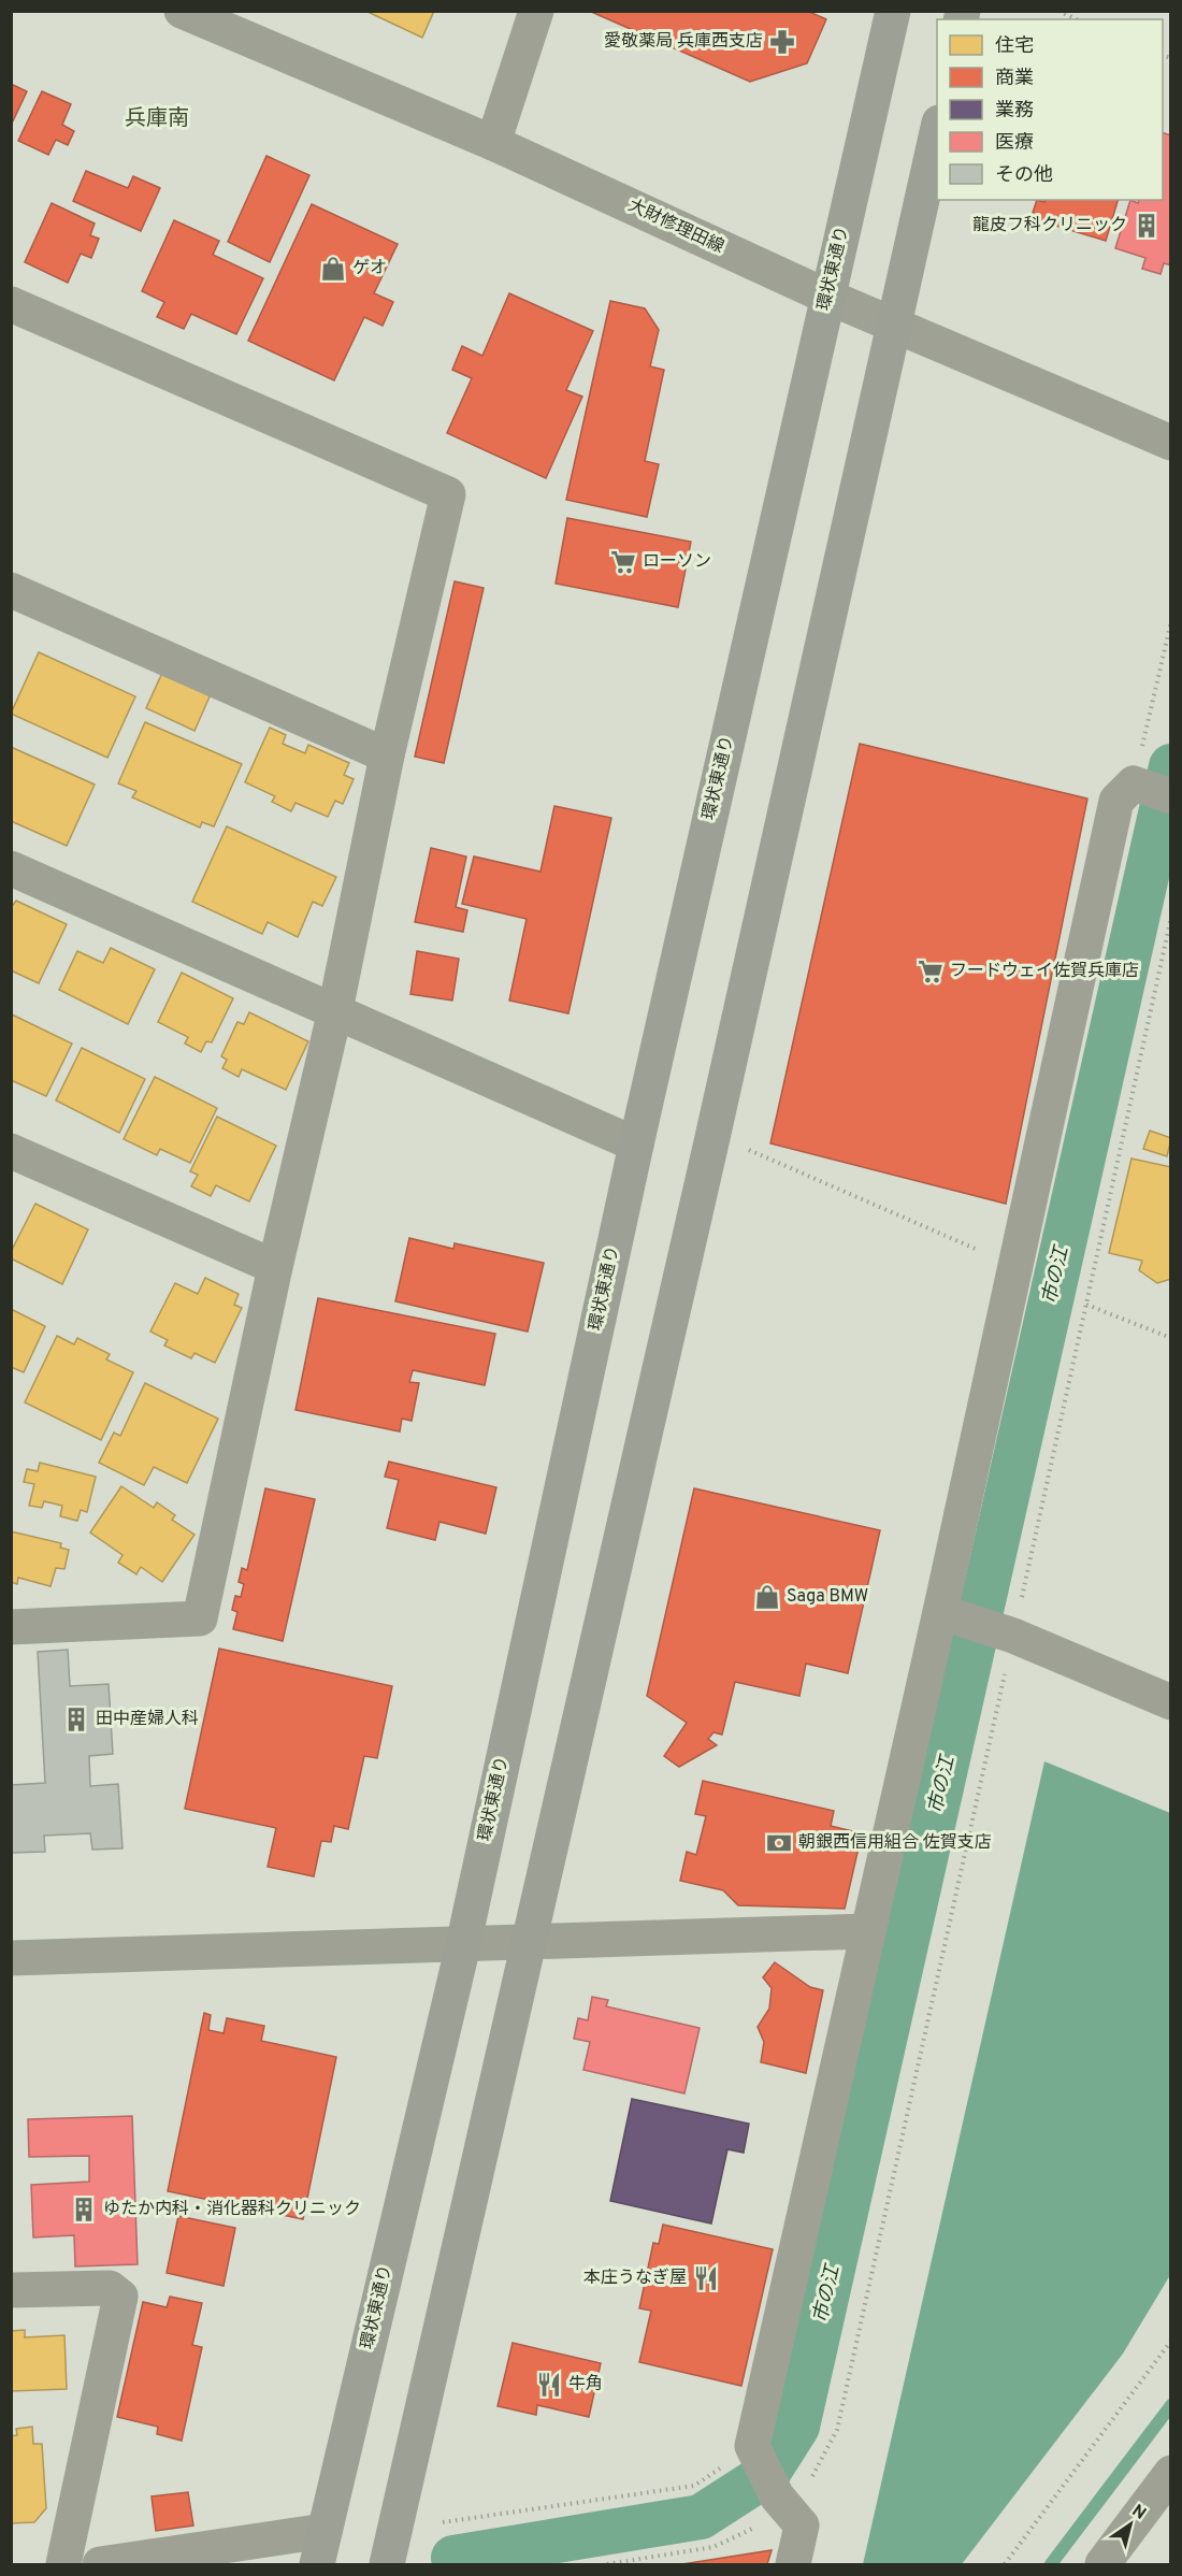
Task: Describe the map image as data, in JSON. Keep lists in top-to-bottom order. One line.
{"streets":{"main road":["環状東通り"],"street":["大財修理田線"]},"crossings":[["大財修理田線","環状東通り"]],"districts":["兵庫南"],"water":["市の江"],"places":{"pharmacy":["愛敬薬局 兵庫西支店"],"building":["龍皮フ科クリニック","田中産婦人科","ゆたか内科・消化器科クリニック"],"shop":["ゲオ","Saga BMW"],"supermarket":["ローソン","フードウェイ佐賀兵庫店"],"bank":["朝銀西信用組合 佐賀支店"],"restaurant":["本庄うなぎ屋","牛角"]},"legend":["住宅","商業","業務","医療","その他"],"north":"top right"}
